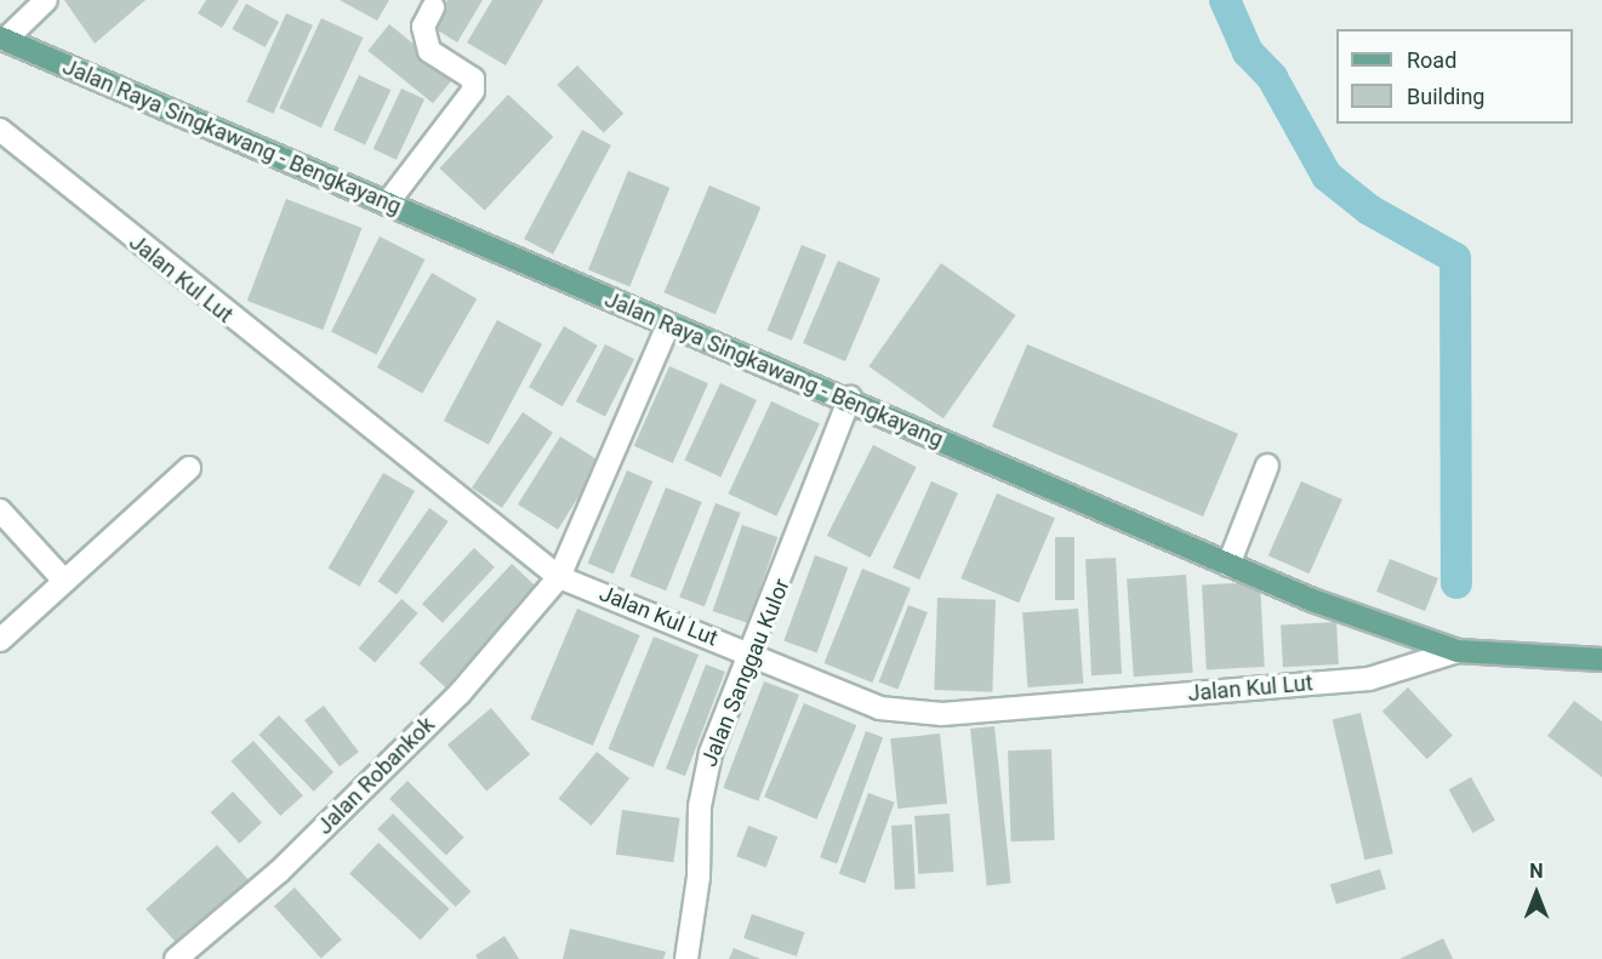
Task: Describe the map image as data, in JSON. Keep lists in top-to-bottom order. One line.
{"streets":{"main road":["Jalan Raya Singkawang - Bengkayang"],"street":["Jalan Kul Lut","Jalan Sanggau Kulor","Jalan Robankok"]},"crossings":[["Jalan Raya Singkawang - Bengkayang","Jalan Kul Lut"],["Jalan Raya Singkawang - Bengkayang","Jalan Sanggau Kulor"],["Jalan Raya Singkawang - Bengkayang","Jalan Robankok"],["Jalan Kul Lut","Jalan Sanggau Kulor"],["Jalan Kul Lut","Jalan Robankok"]],"legend":["Road","Building"],"north":"top"}
